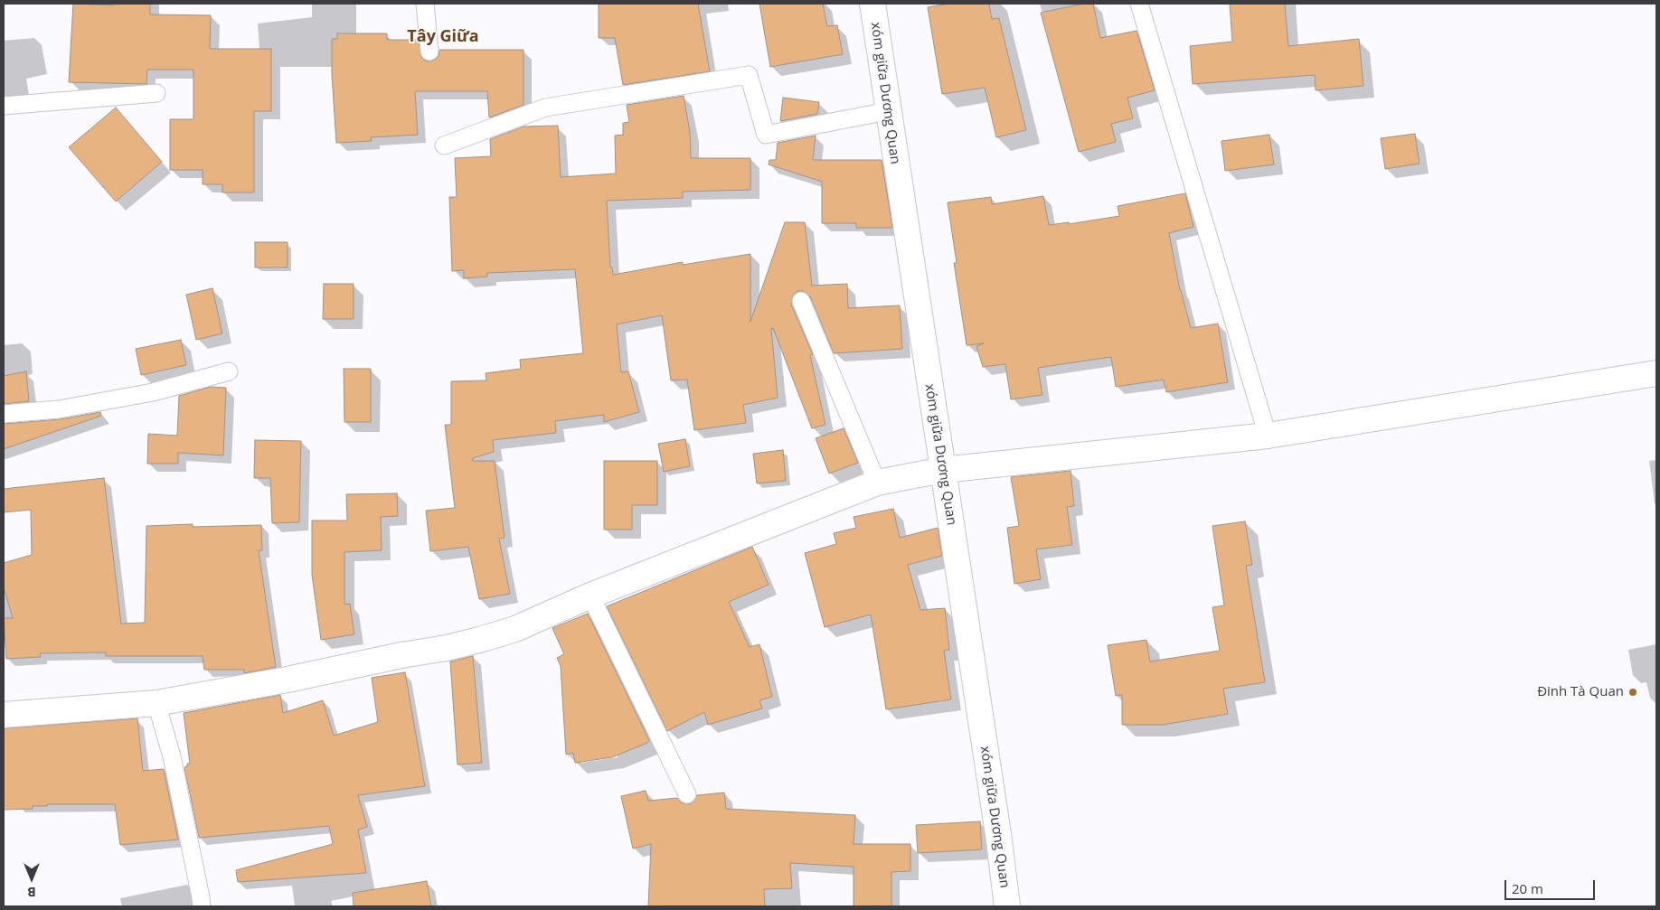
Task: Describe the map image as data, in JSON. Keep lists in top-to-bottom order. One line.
{"streets":{"street":["xóm giữa Dương Quan"]},"districts":["Tây Giữa"],"places":["Đinh Tà Quan"],"scale_bar":"20 m","north":"bottom"}
